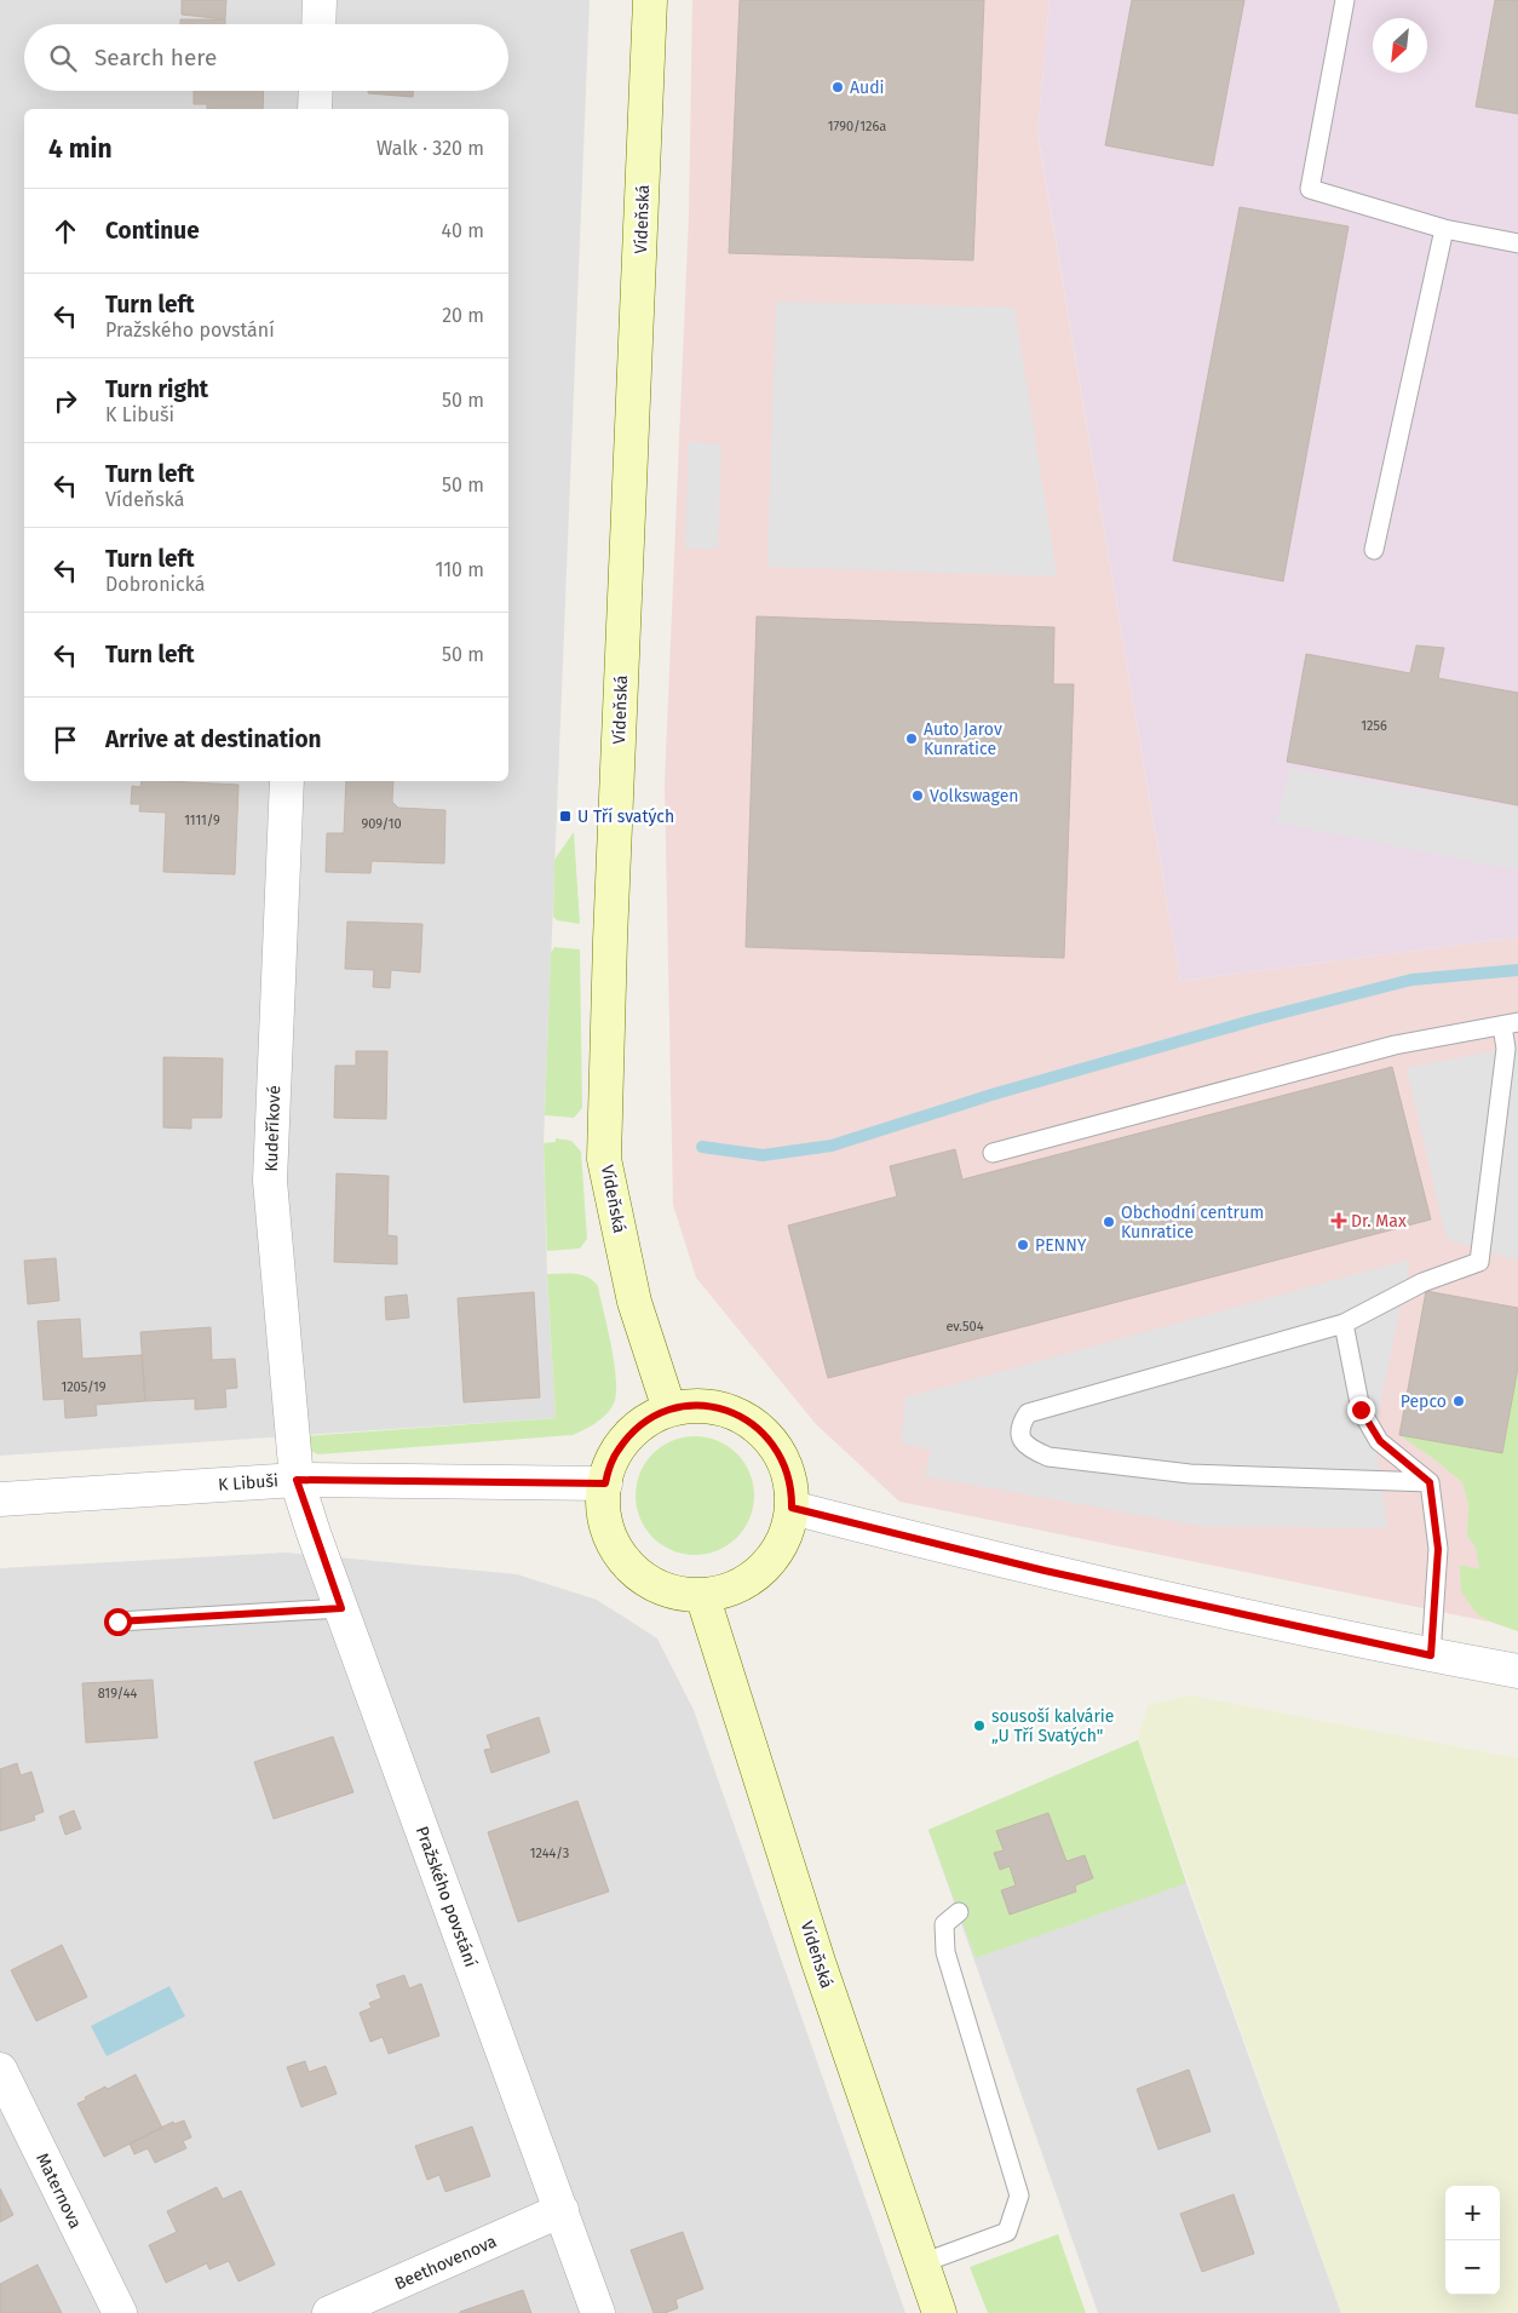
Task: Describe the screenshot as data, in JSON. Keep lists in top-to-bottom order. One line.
{"streets":{"main road":["Vídeňská"],"street":["Kudeříkové","K Libuši","Pražského povstání","Maternova","Beethovenova"]},"crossings":[["Vídeňská","K Libuši"],["Kudeříkové","K Libuši"],["Kudeříkové","Pražského povstání"],["K Libuši","Pražského povstání"],["Pražského povstání","Beethovenova"]],"places":{"other":["Audi","Auto Jarov Kunratice","Volkswagen","Obchodní centrum Kunratice","PENNY","Pepco","sousoší kalvárie „U Tří Svatých\""],"transit":["U Tří svatých"],"health":["Dr. Max"]},"house_numbers":["1790/126a","1256","1111/9","909/10","ev.504","1205/19","819/44","1244/3"],"north":"bottom left","page":{"search":"Search here","heading":["4 min","Walk · 320 m"],"list":[["Continue","40 m"],["Turn left","Pražského povstání","20 m"],["Turn right","K Libuši","50 m"],["Turn left","Vídeňská","50 m"],["Turn left","Dobronická","110 m"],["Turn left","50 m"],"Arrive at destination"],"map_buttons":["+","−"]}}
